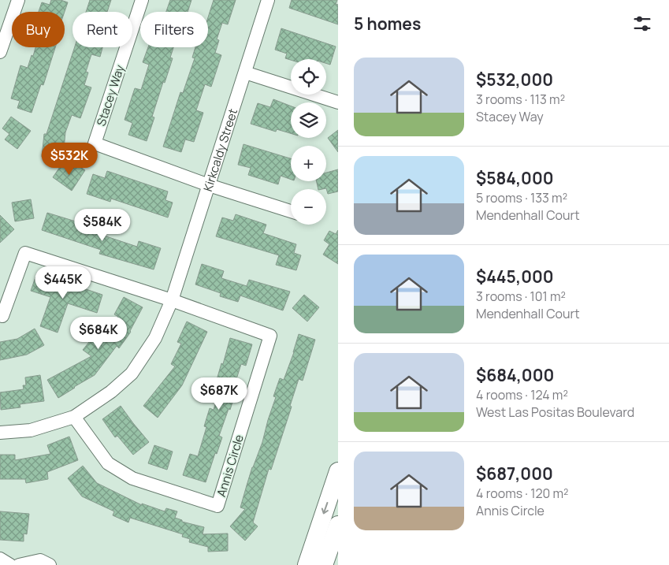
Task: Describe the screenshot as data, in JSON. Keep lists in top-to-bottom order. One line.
{"streets":{"street":["Stacey Way","Kirkcaldy Street","Annis Circle"]},"crossings":[["Stacey Way","Kirkcaldy Street"],["Kirkcaldy Street","Annis Circle"]],"page":{"heading":"5 homes","chip":["Buy","Rent","Filters"],"list":[{"name":"$532,000","note":"3 rooms · 113 m² · Stacey Way"},{"name":"$584,000","note":"5 rooms · 133 m² · Mendenhall Court"},{"name":"$445,000","note":"3 rooms · 101 m² · Mendenhall Court"},{"name":"$684,000","note":"4 rooms · 124 m² · West Las Positas Boulevard"},{"name":"$687,000","note":"4 rooms · 120 m² · Annis Circle"}],"map_buttons":["+","−"],"price":["$532K","$584K","$445K","$684K","$687K"]}}
